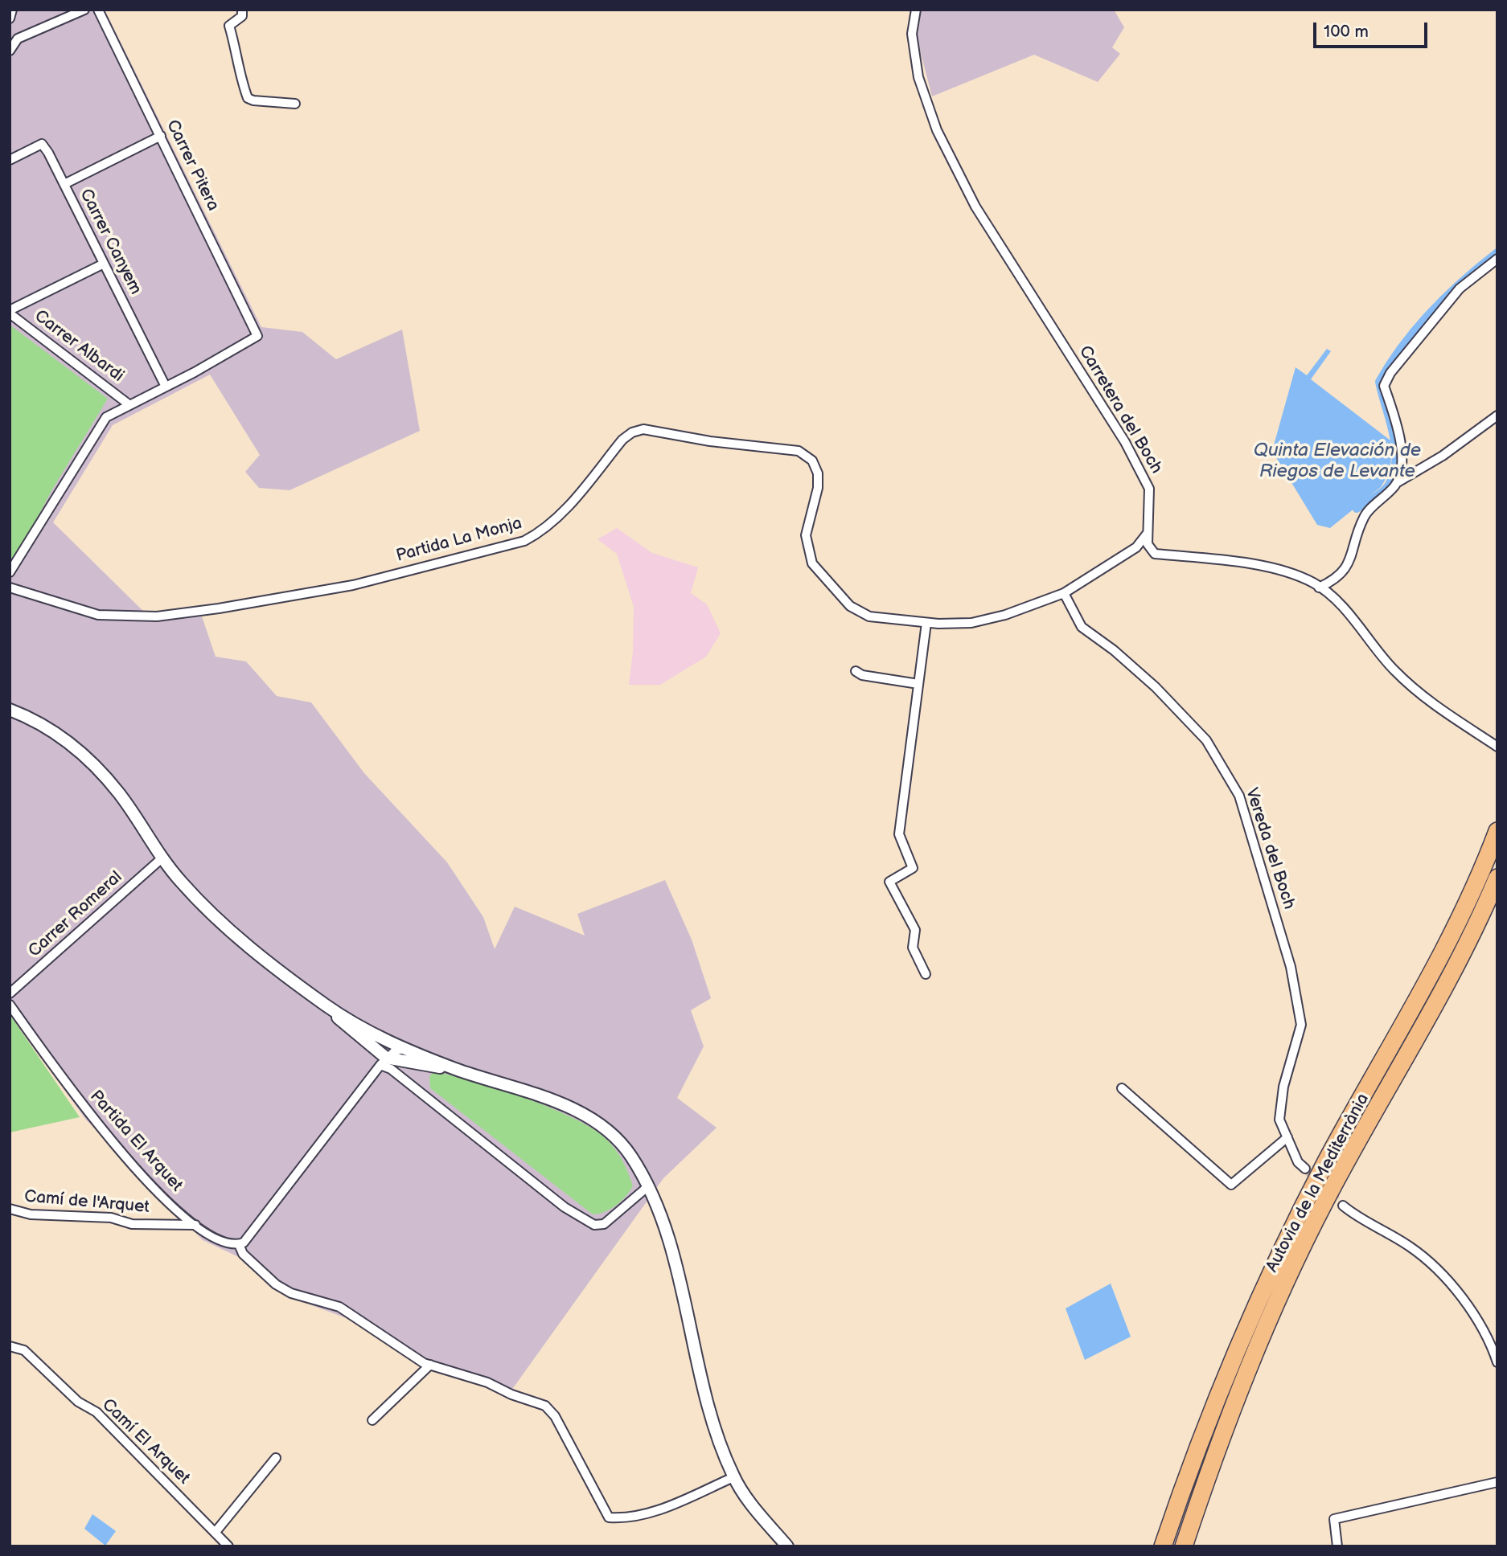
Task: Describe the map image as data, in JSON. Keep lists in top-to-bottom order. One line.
{"streets":{"highway":["Autovia de la Mediterrània"],"street":["Carrer Pitera","Carrer Canyem","Carrer Albardi","Carretera del Boch","Partida La Monja","Vereda del Boch","Carrer Romeral","Partida El Arquet","Camí de l'Arquet","Camí El Arquet"]},"crossings":[["Carrer Pitera","Carrer Canyem"],["Partida El Arquet","Camí de l'Arquet"]],"water":["Quinta Elevación de Riegos de Levante"],"scale_bar":"100 m"}
